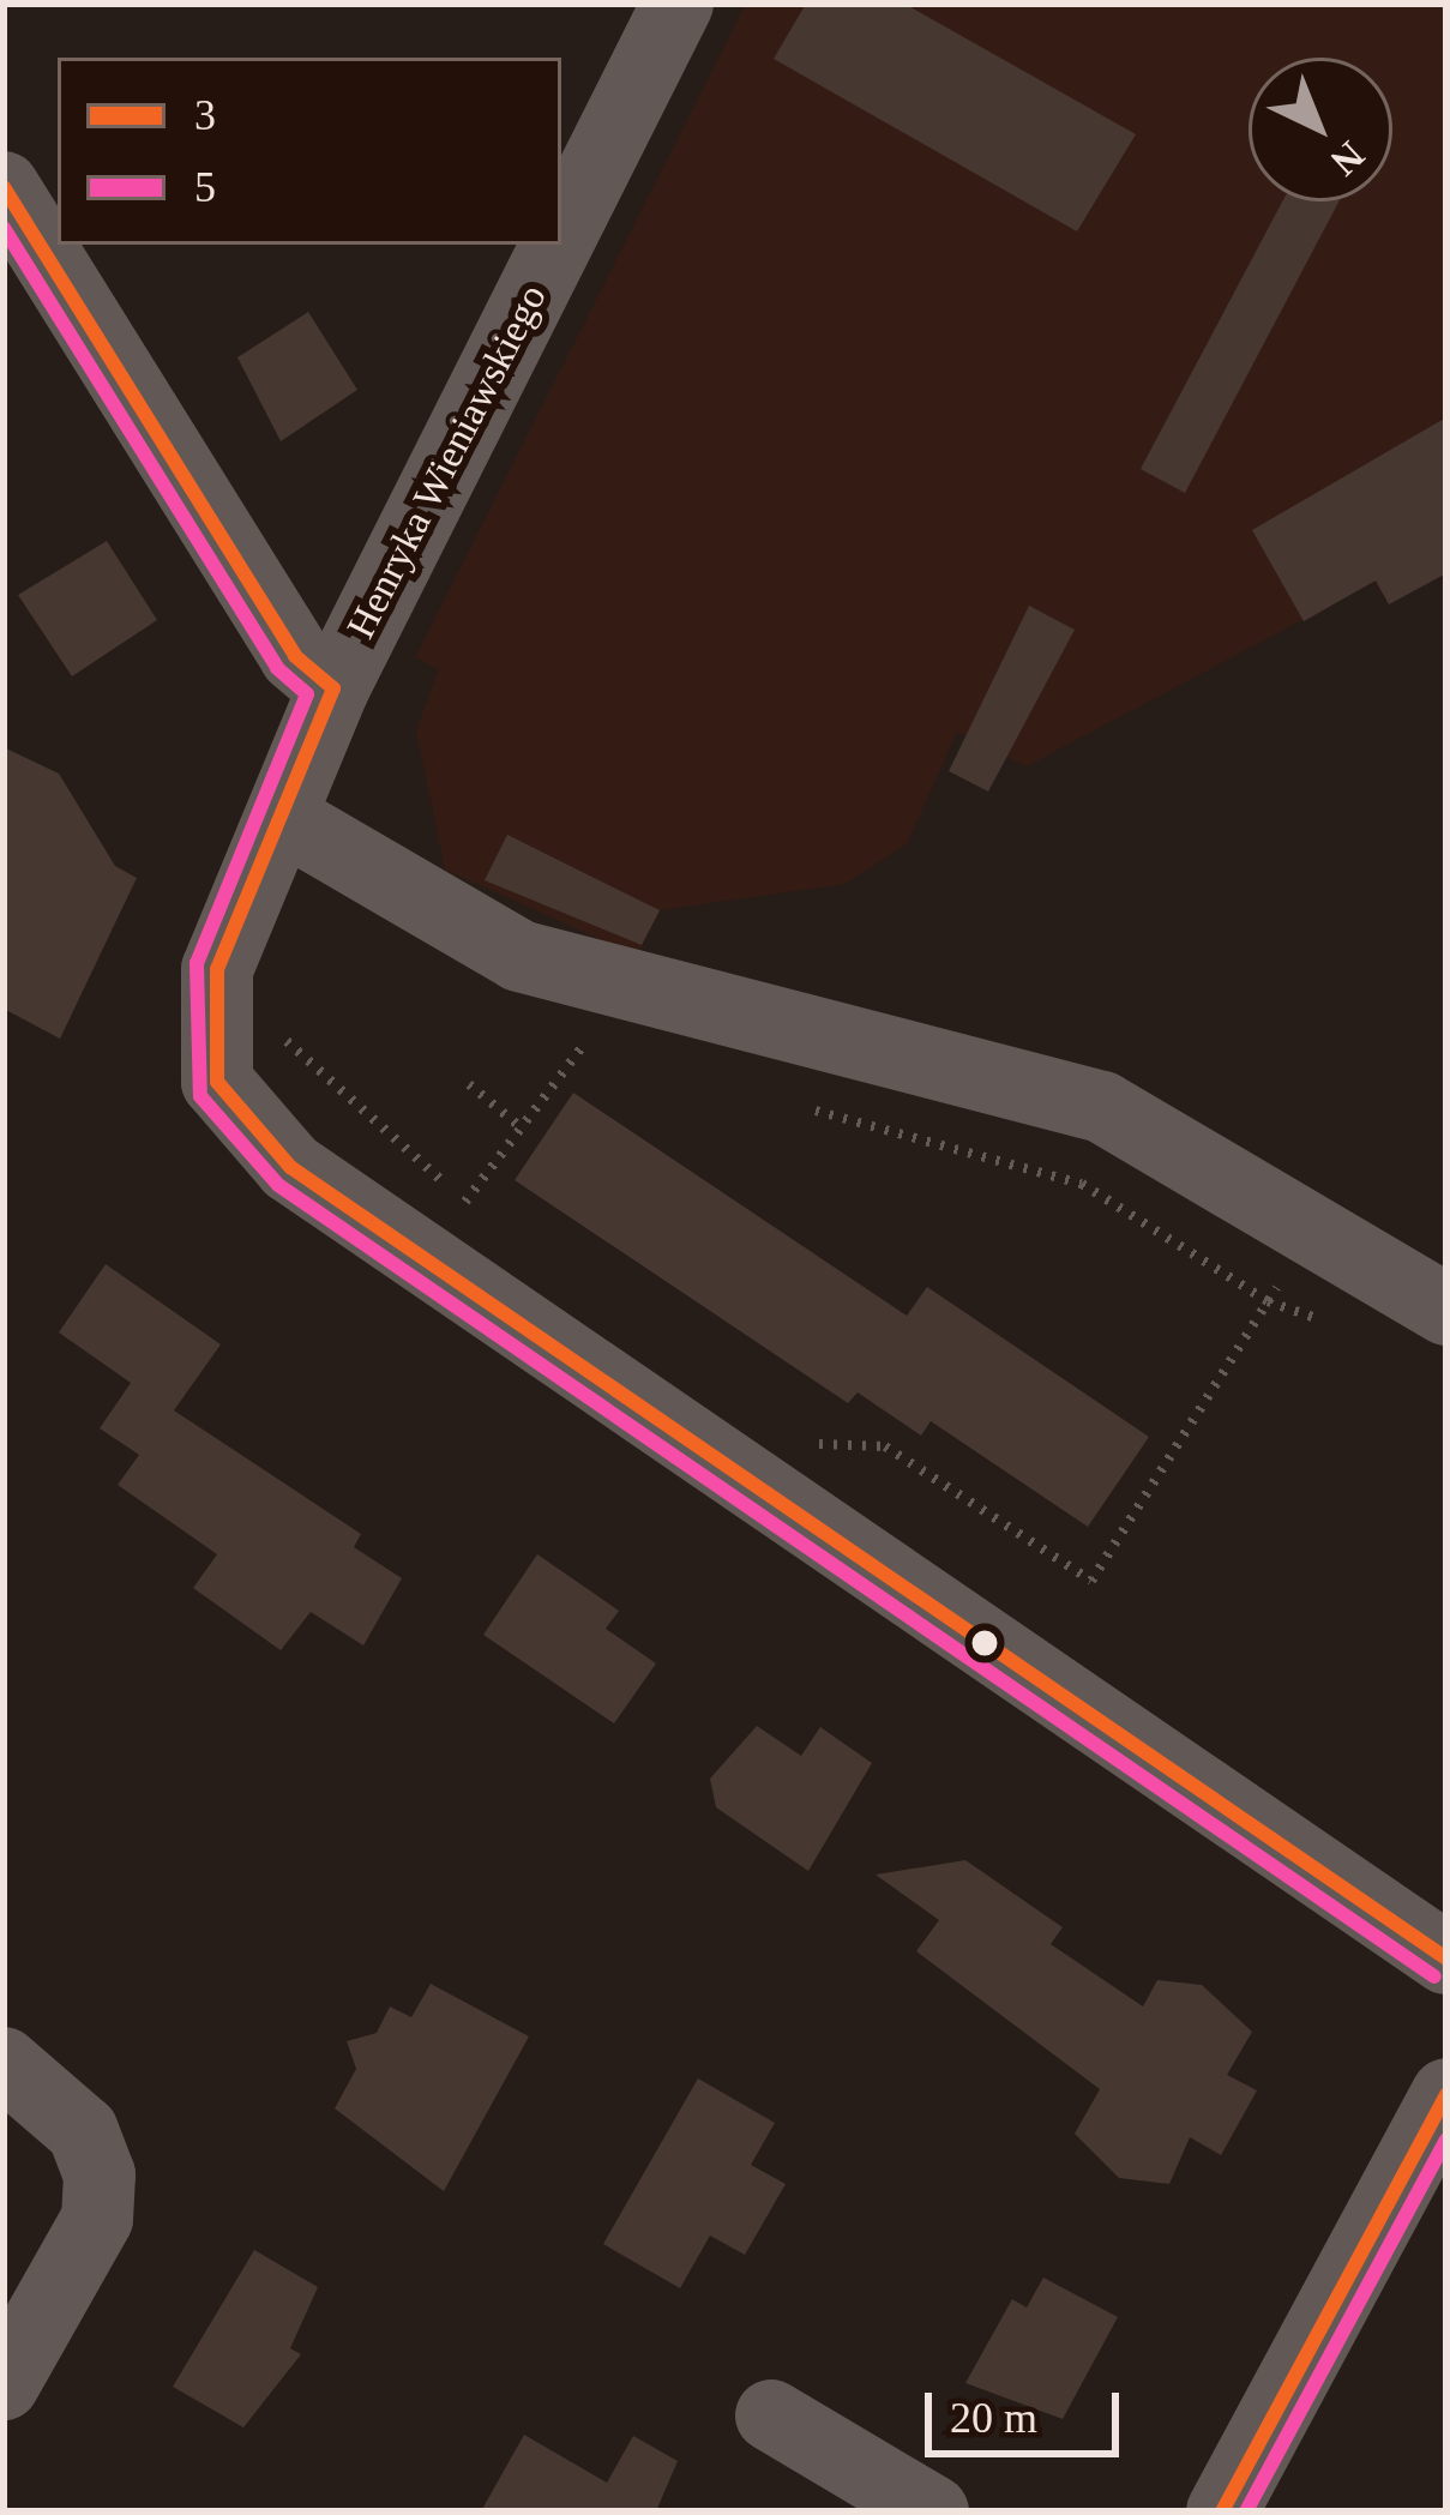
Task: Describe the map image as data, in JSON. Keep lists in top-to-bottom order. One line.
{"streets":{"street":["Henryka Wieniawskiego"]},"lines":["transit line 3","transit line 5"],"legend":["3","5"],"scale_bar":"20 m","north":"bottom right"}
